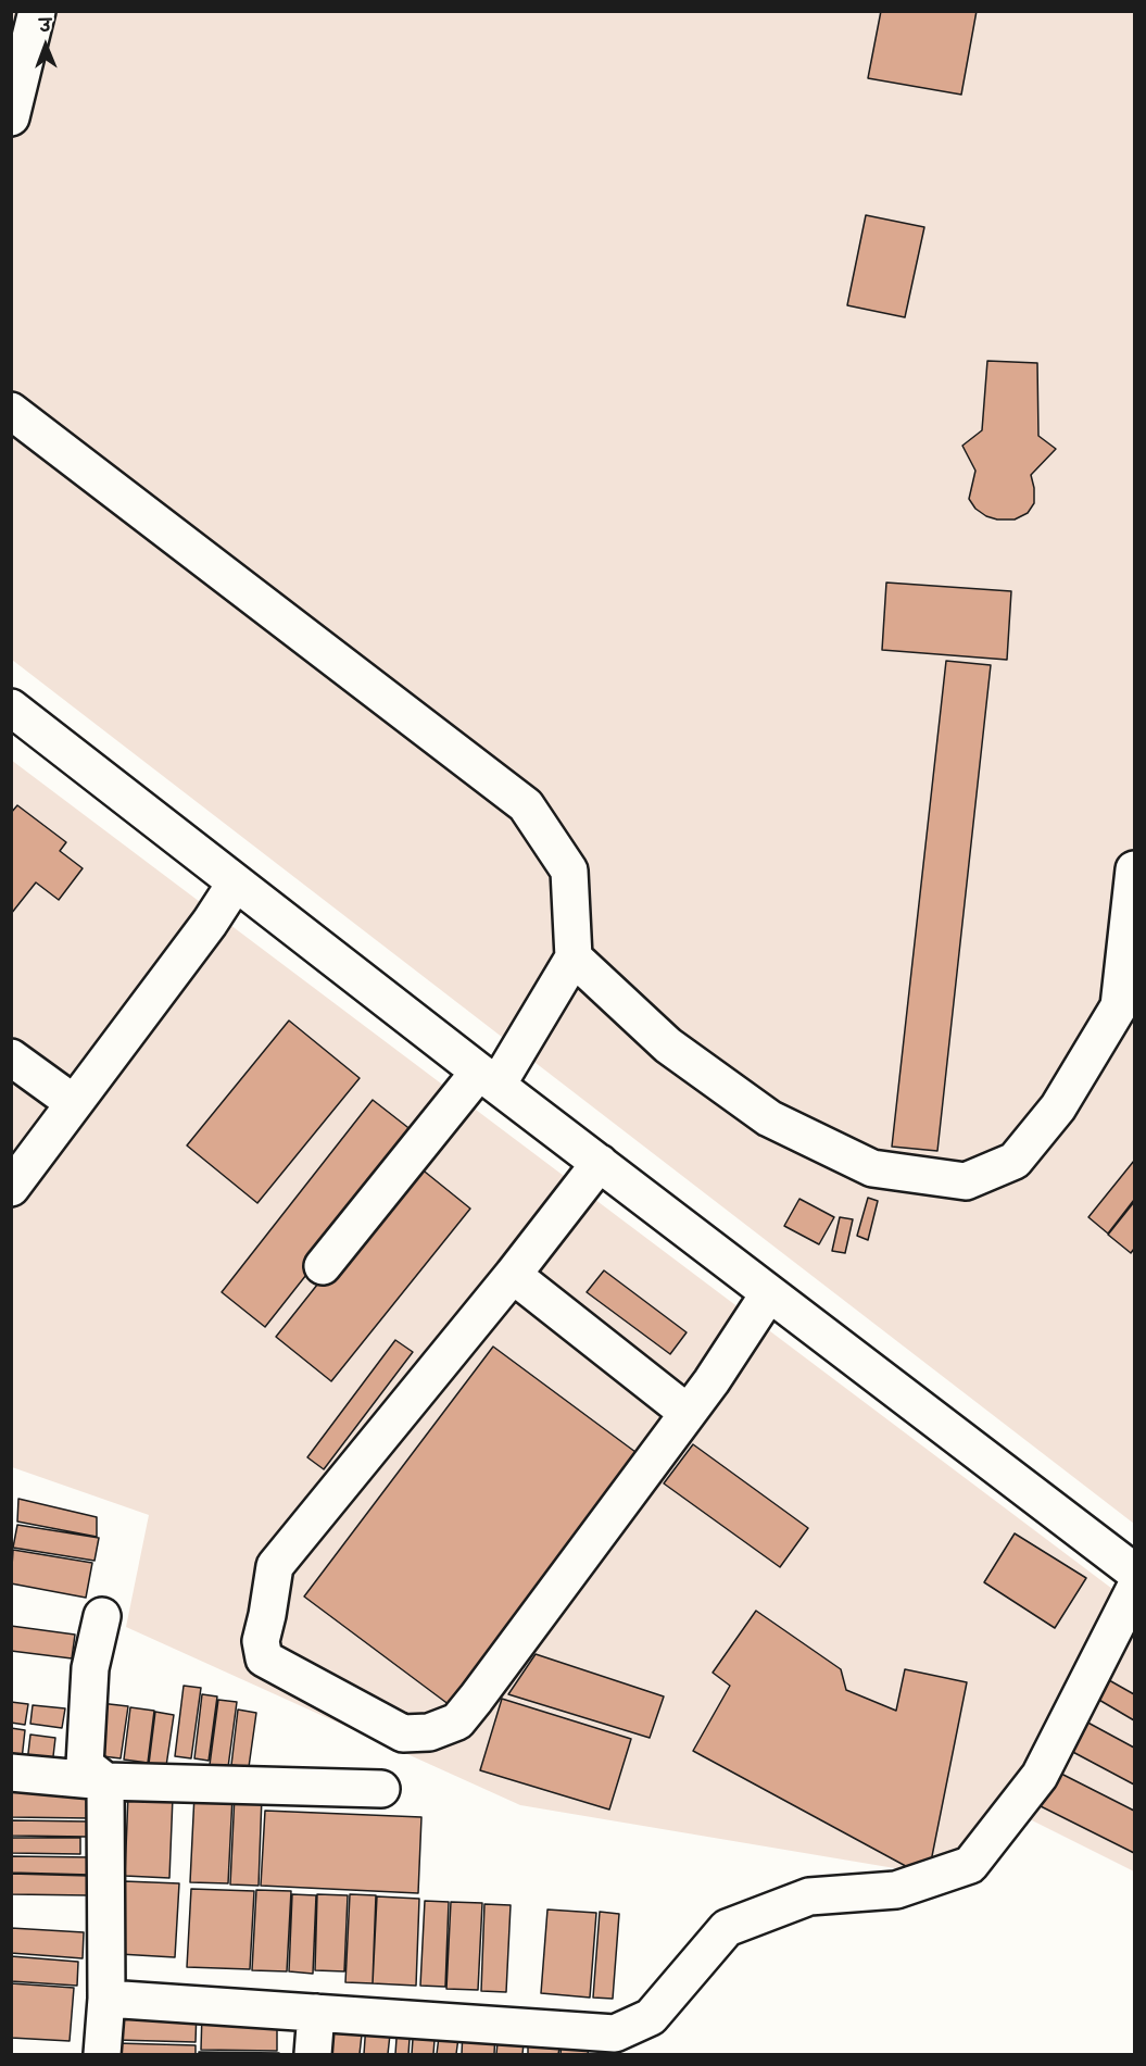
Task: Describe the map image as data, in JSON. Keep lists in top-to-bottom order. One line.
{"north":"top"}
